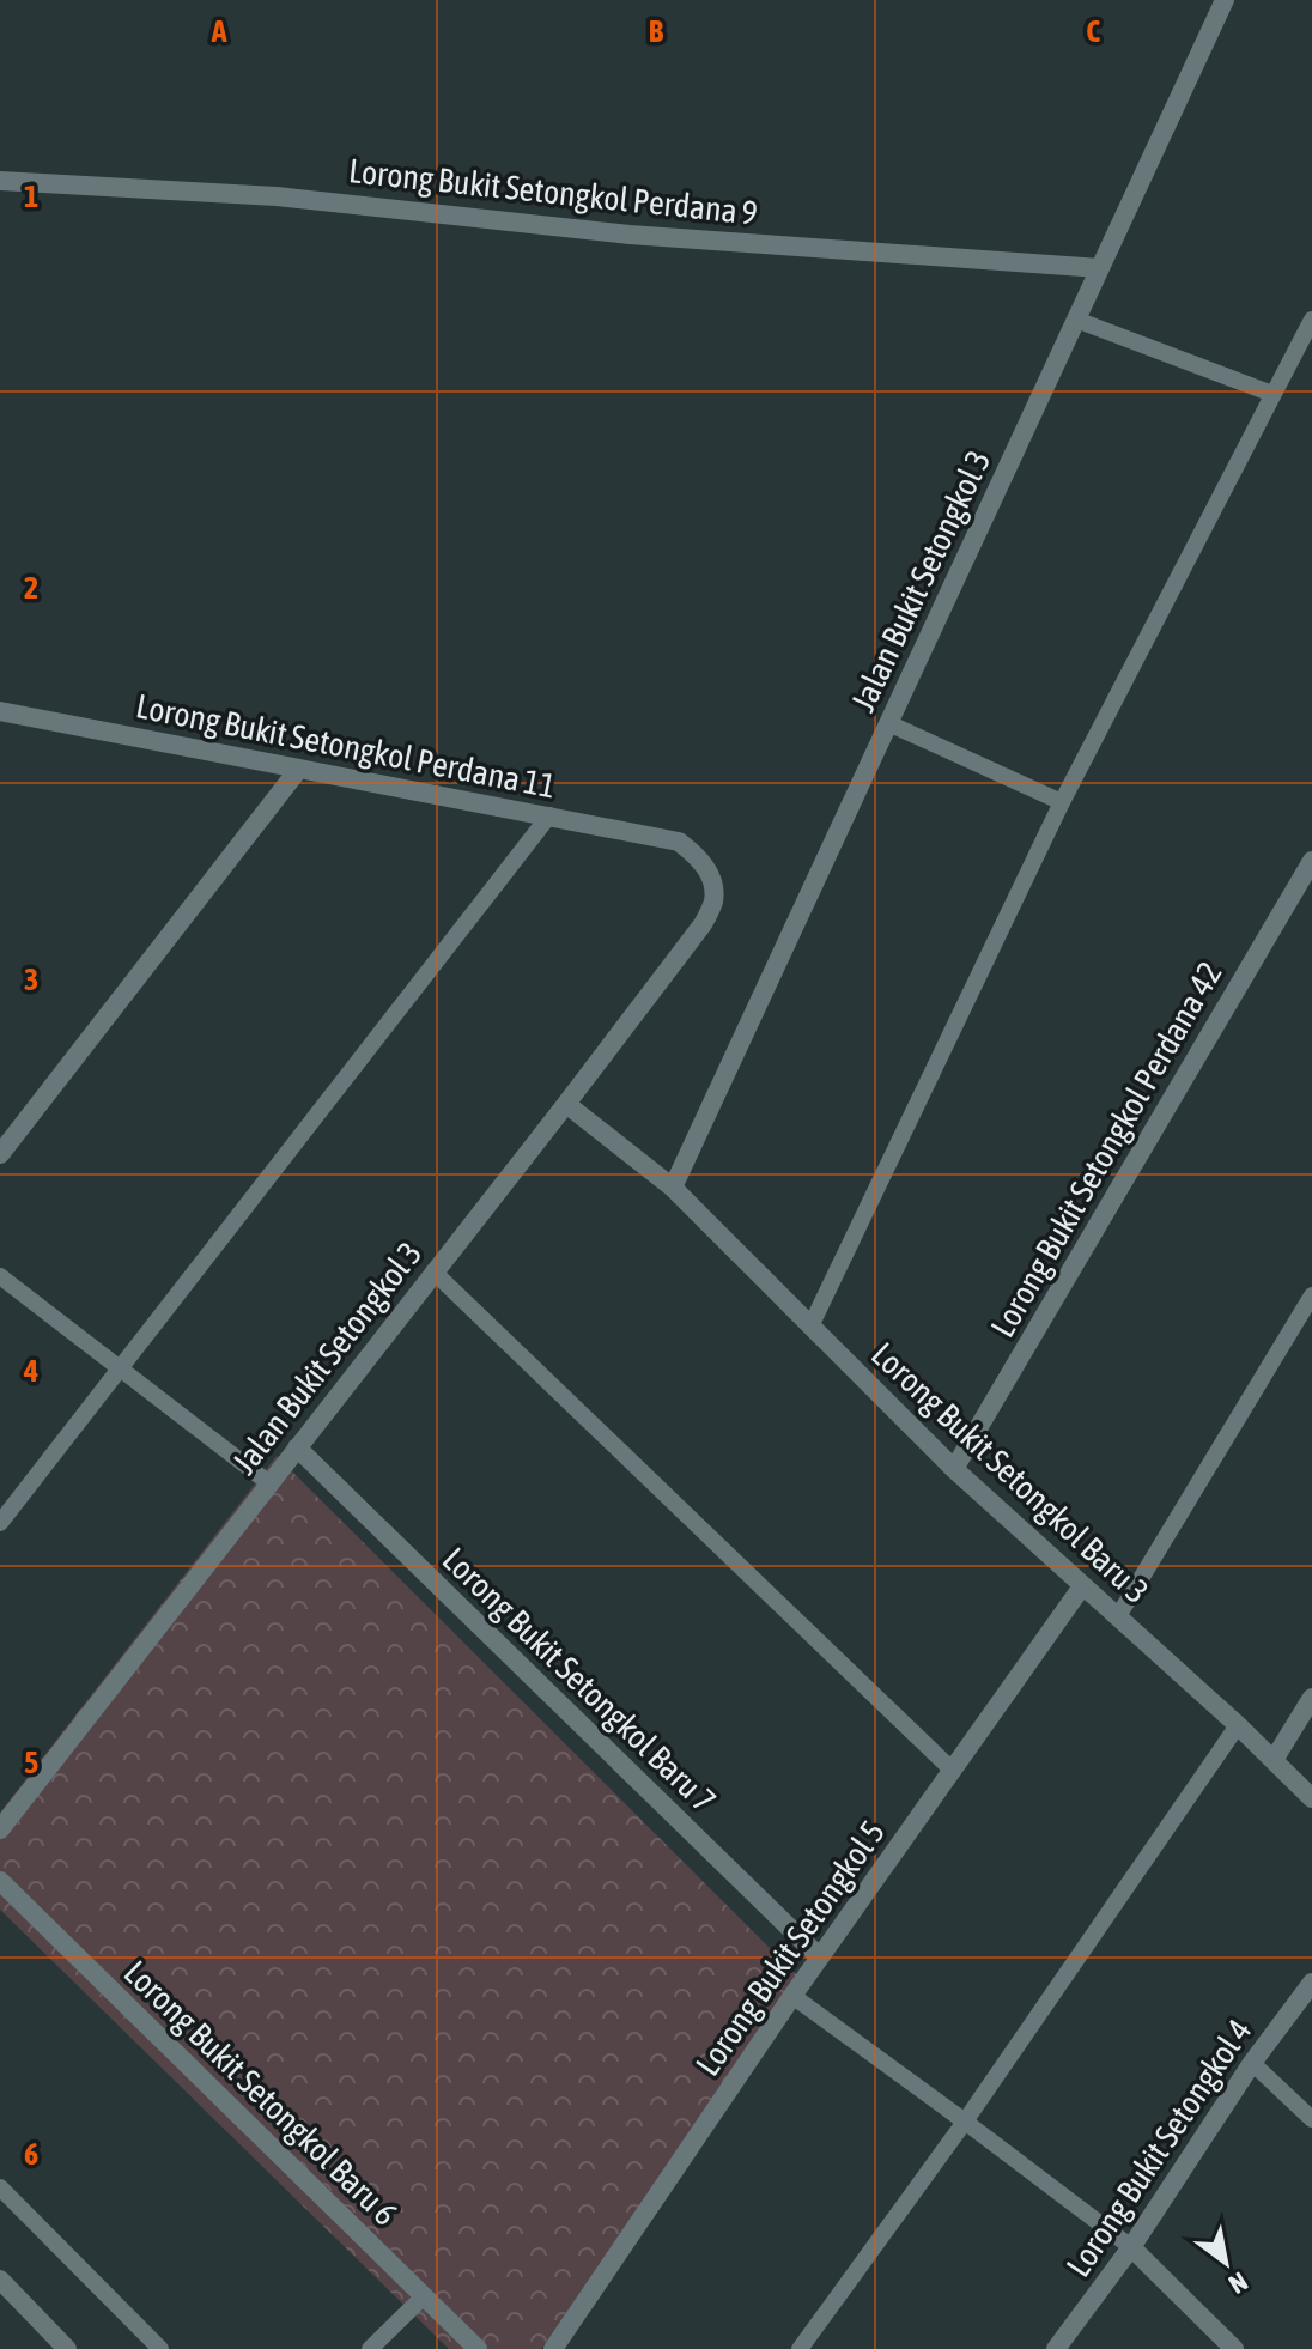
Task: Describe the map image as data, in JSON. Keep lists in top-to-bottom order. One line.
{"streets":{"street":["Lorong Bukit Setongkol Perdana 9","Jalan Bukit Setongkol 3","Lorong Bukit Setongkol Perdana 11","Lorong Bukit Setongkol Perdana 42","Lorong Bukit Setongkol Baru 3","Lorong Bukit Setongkol Baru 7","Lorong Bukit Setongkol 5","Lorong Bukit Setongkol Baru 6","Lorong Bukit Setongkol 4"]},"crossings":[["Lorong Bukit Setongkol Perdana 9","Jalan Bukit Setongkol 3"],["Jalan Bukit Setongkol 3","Lorong Bukit Setongkol Perdana 11"],["Jalan Bukit Setongkol 3","Lorong Bukit Setongkol Baru 3"],["Jalan Bukit Setongkol 3","Lorong Bukit Setongkol Baru 7"],["Lorong Bukit Setongkol Perdana 42","Lorong Bukit Setongkol Baru 3"],["Lorong Bukit Setongkol Baru 3","Lorong Bukit Setongkol 5"],["Lorong Bukit Setongkol Baru 7","Lorong Bukit Setongkol 5"]],"north":"bottom right","grid":{"columns":["A","B","C"],"rows":["1","2","3","4","5","6"]}}
